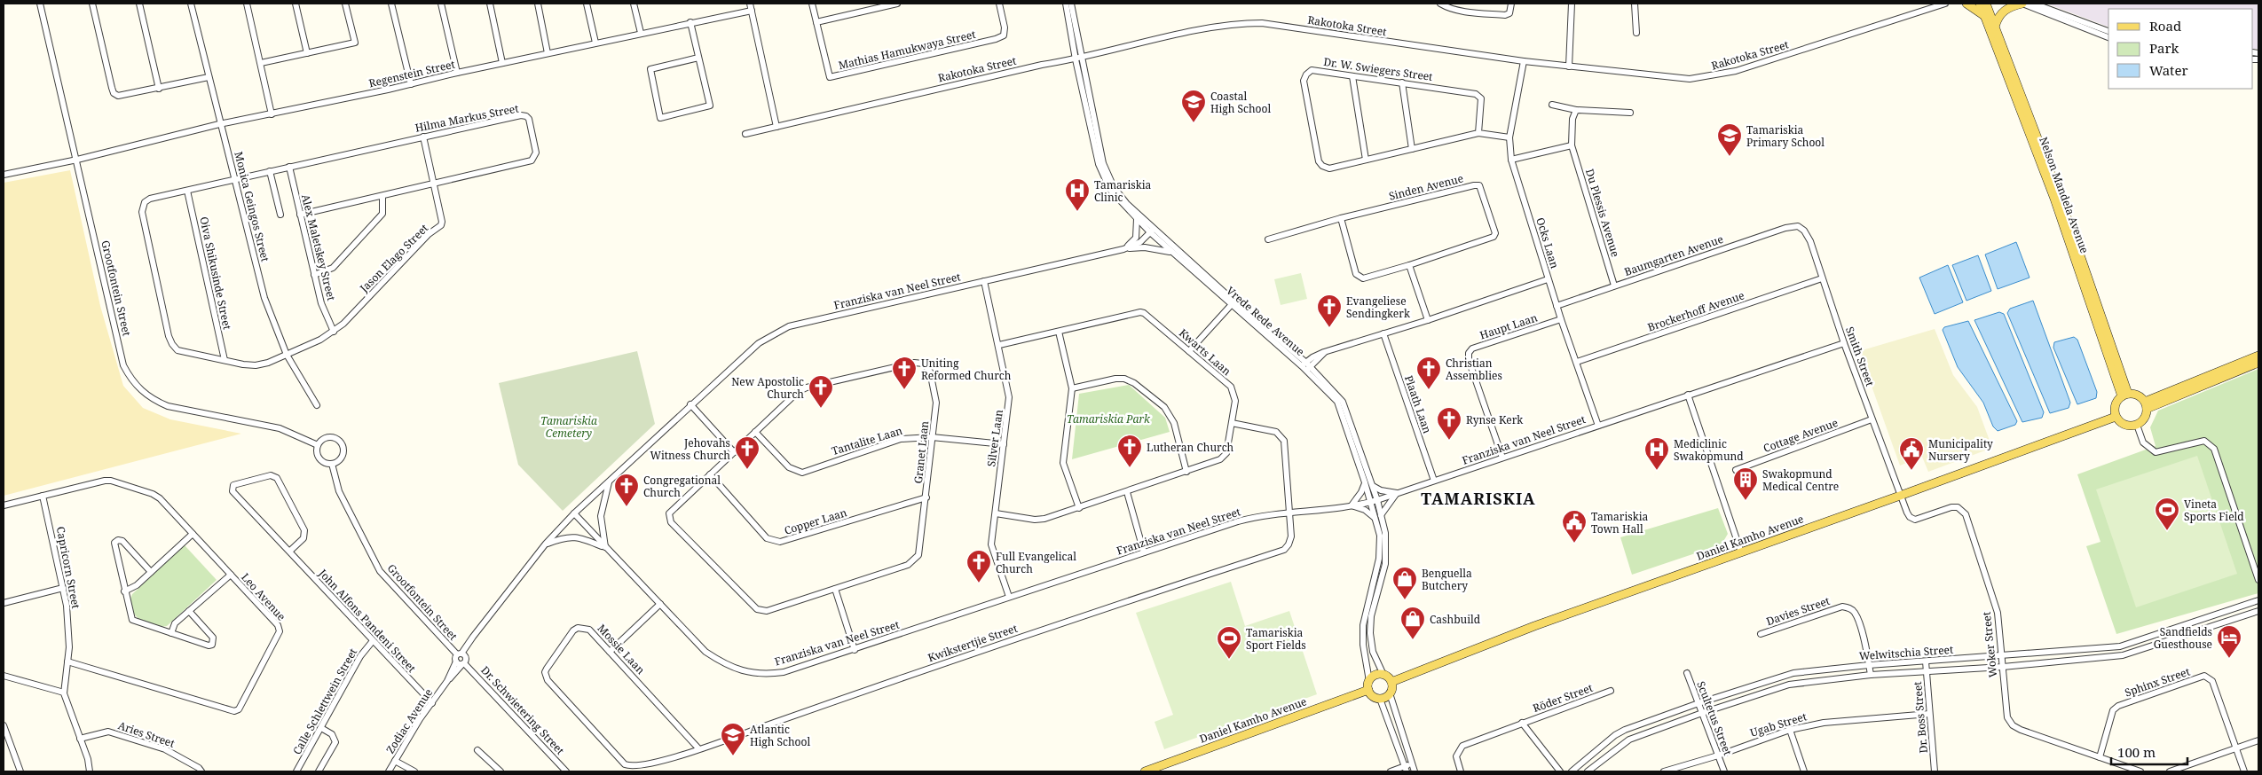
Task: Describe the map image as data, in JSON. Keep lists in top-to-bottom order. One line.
{"streets":{"main road":["Nelson Mandela Avenue","Daniel Kamho Avenue"],"street":["Rakotoka Street","Mathias Hamukwaya Street","Dr. W. Swiegers Street","Regenstein Street","Hilma Markus Street","Sinden Avenue","Monica Geingos Street","Du Plessis Avenue","Ocks Laan","Alex Maletskey Street","Baumgarten Avenue","Jason Elago Street","Oiva Shikusinde Street","Grootfontein Street","Franziska van Neel Street","Brockerhoff Avenue","Vrede Rede Avenue","Haupt Laan","Kwarts Laan","Smith Street","Plaath Laan","Cottage Avenue","Silver Laan","Tantalite Laan","Granet Laan","Copper Laan","Capricorn Street","Leo Avenue","Davies Street","John Alfons Pandeni Street","Kwikstertjie Street","Woker Street","Mossie Laan","Welwitschia Street","Sphinx Street","Röder Street","Calle Schlettwein Street","Dr. Schwietering Street","Dr. Boss Street","Scultetus Street","Zodiac Avenue","Ugab Street","Aries Street"]},"crossings":[["Rakotoka Street","Ocks Laan"],["Rakotoka Street","Vrede Rede Avenue"],["Dr. W. Swiegers Street","Ocks Laan"],["Regenstein Street","Monica Geingos Street"],["Regenstein Street","Grootfontein Street"],["Hilma Markus Street","Monica Geingos Street"],["Hilma Markus Street","Alex Maletskey Street"],["Hilma Markus Street","Jason Elago Street"],["Hilma Markus Street","Oiva Shikusinde Street"],["Nelson Mandela Avenue","Daniel Kamho Avenue"],["Monica Geingos Street","Jason Elago Street"],["Du Plessis Avenue","Baumgarten Avenue"],["Ocks Laan","Baumgarten Avenue"],["Ocks Laan","Franziska van Neel Street"],["Ocks Laan","Brockerhoff Avenue"],["Ocks Laan","Haupt Laan"],["Alex Maletskey Street","Jason Elago Street"],["Baumgarten Avenue","Smith Street"],["Jason Elago Street","Oiva Shikusinde Street"],["Grootfontein Street","Franziska van Neel Street"],["Franziska van Neel Street","Vrede Rede Avenue"],["Franziska van Neel Street","Haupt Laan"],["Franziska van Neel Street","Smith Street"],["Franziska van Neel Street","Plaath Laan"],["Franziska van Neel Street","Silver Laan"],["Franziska van Neel Street","Kwikstertjie Street"],["Brockerhoff Avenue","Smith Street"],["Vrede Rede Avenue","Daniel Kamho Avenue"],["Kwarts Laan","Silver Laan"],["Kwarts Laan","Kwikstertjie Street"],["Smith Street","Cottage Avenue"],["Smith Street","Daniel Kamho Avenue"],["Smith Street","Woker Street"],["Silver Laan","Tantalite Laan"],["Tantalite Laan","Granet Laan"],["Granet Laan","Copper Laan"],["Daniel Kamho Avenue","Woker Street"],["Capricorn Street","Leo Avenue"],["Capricorn Street","Aries Street"],["Davies Street","Welwitschia Street"],["John Alfons Pandeni Street","Calle Schlettwein Street"],["John Alfons Pandeni Street","Zodiac Avenue"],["Kwikstertjie Street","Mossie Laan"],["Woker Street","Welwitschia Street"],["Woker Street","Sphinx Street"],["Welwitschia Street","Dr. Boss Street"],["Welwitschia Street","Scultetus Street"],["Dr. Schwietering Street","Zodiac Avenue"],["Dr. Boss Street","Ugab Street"],["Scultetus Street","Ugab Street"]],"districts":["TAMARISKIA"],"parks":["Tamariskia Park","Tamariskia Cemetery"],"places":{"school or university":["Coastal High School","Tamariskia Primary School","Atlantic High School"],"hospital":["Tamariskia Clinic","Mediclinic Swakopmund"],"church":["Evangeliese Sendingkerk","Uniting Reformed Church","Christian Assemblies","New Apostolic Church","Rynse Kerk","Lutheran Church","Jehovahs Witness Church","Congregational Church","Full Evangelical Church"],"public building":["Municipality Nursery","Tamariskia Town Hall"],"building":["Swakopmund Medical Centre"],"sports":["Vineta Sports Field","Tamariskia Sport Fields"],"shop":["Benguella Butchery","Cashbuild"],"hotel":["Sandfields Guesthouse"]},"legend":["Road","Park","Water"],"scale_bar":"100 m"}
